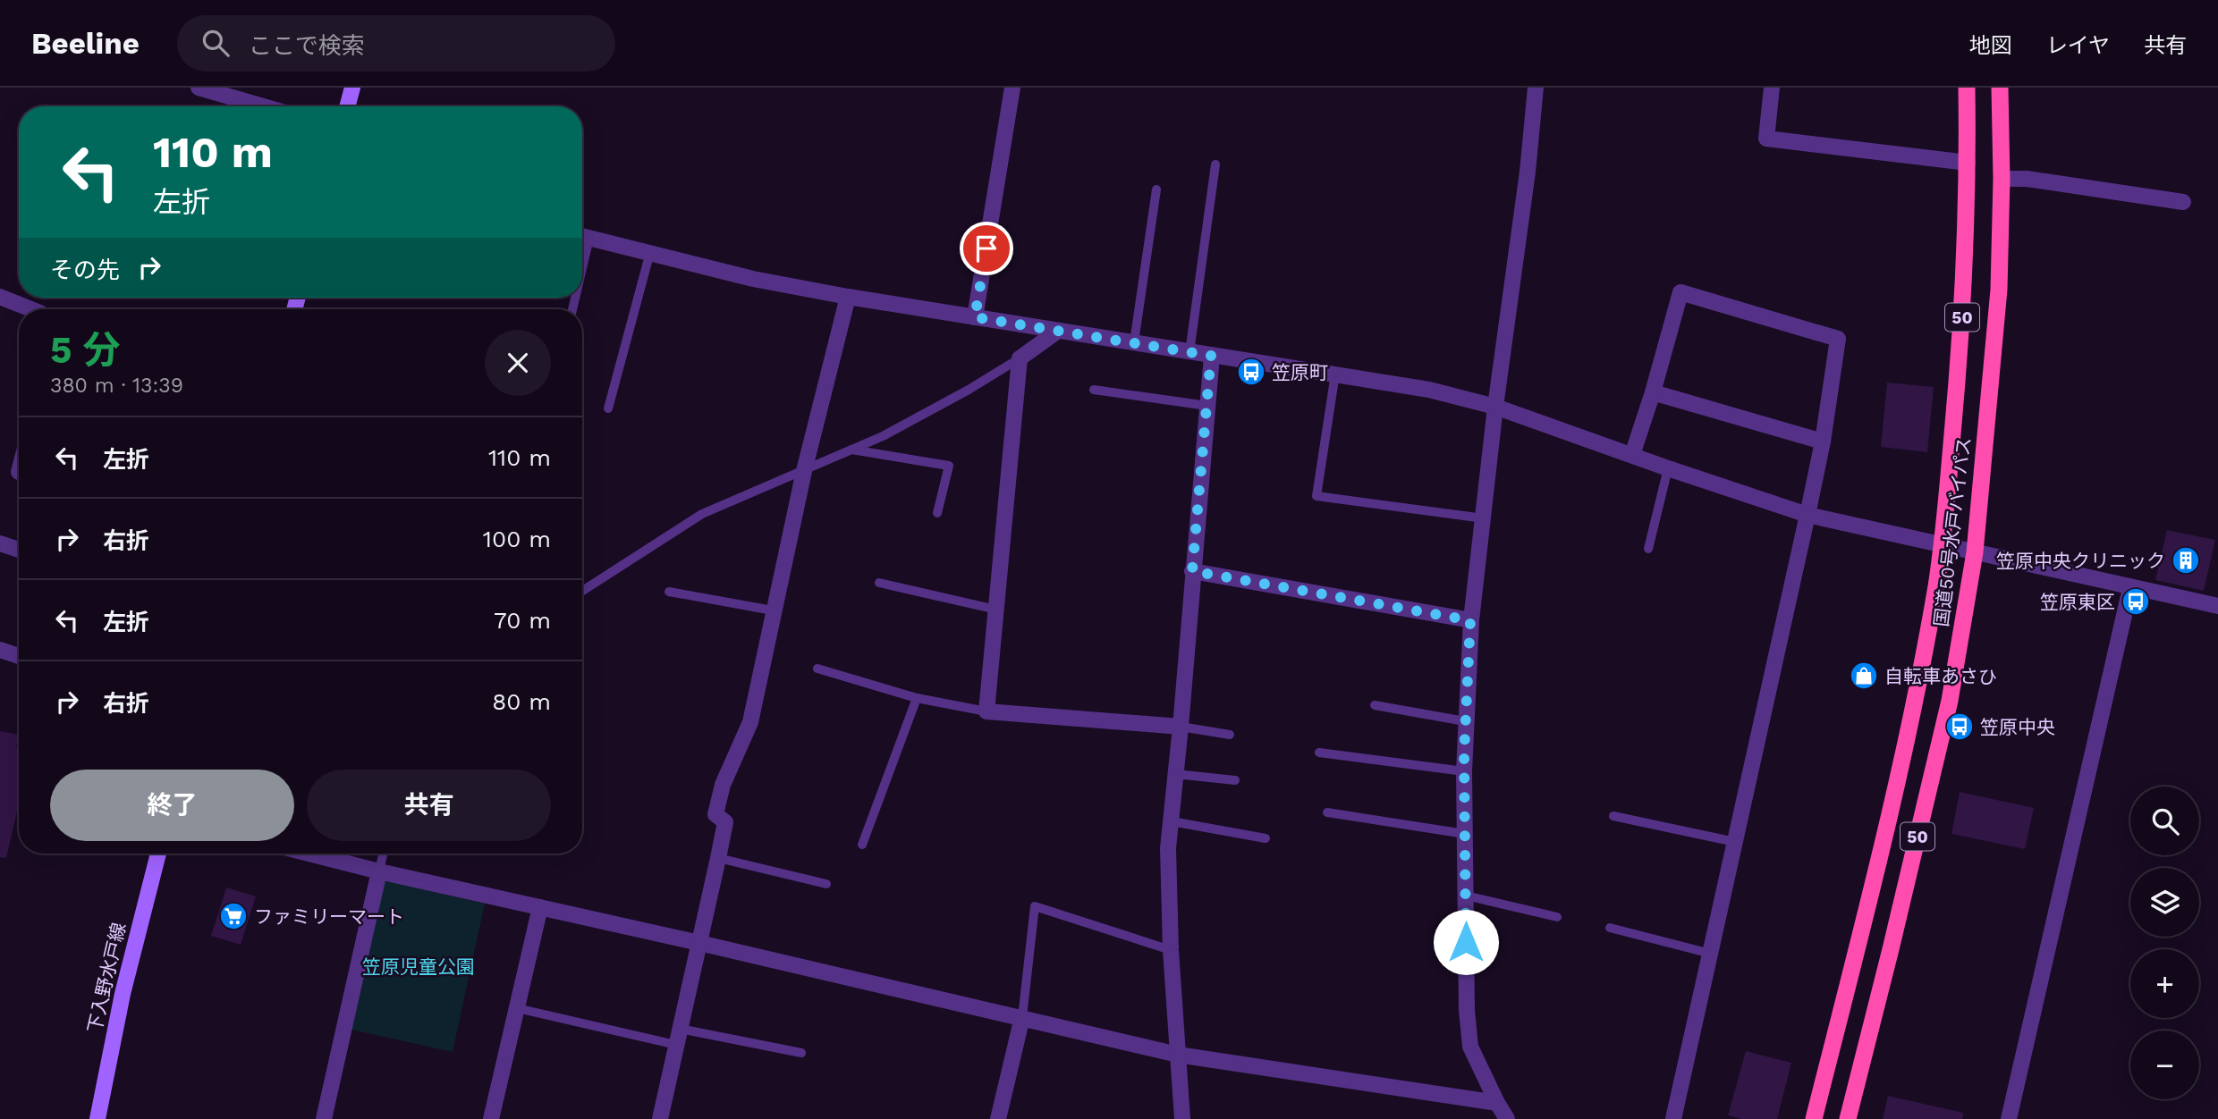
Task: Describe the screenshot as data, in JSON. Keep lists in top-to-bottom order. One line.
{"streets":{"highway":["50","国道50号水戸バイパス"],"main road":["下入野水戸線"]},"parks":["笠原児童公園"],"places":{"bus stop":["笠原町","笠原東区","笠原中央"],"building":["笠原中央クリニック"],"shop":["自転車あさひ"],"supermarket":["ファミリーマート"]},"page":{"header":"Beeline","search":"ここで検索","nav":["地図","レイヤ","共有"],"turn":["110 m","左折"],"then":"その先","heading":["5 分","380 m · 13:39"],"list":[{"name":"左折","value":"110 m"},{"name":"右折","value":"100 m"},{"name":"左折","value":"70 m"},{"name":"右折","value":"80 m"}],"buttons":["終了","共有"],"map_buttons":["+","−"]}}
